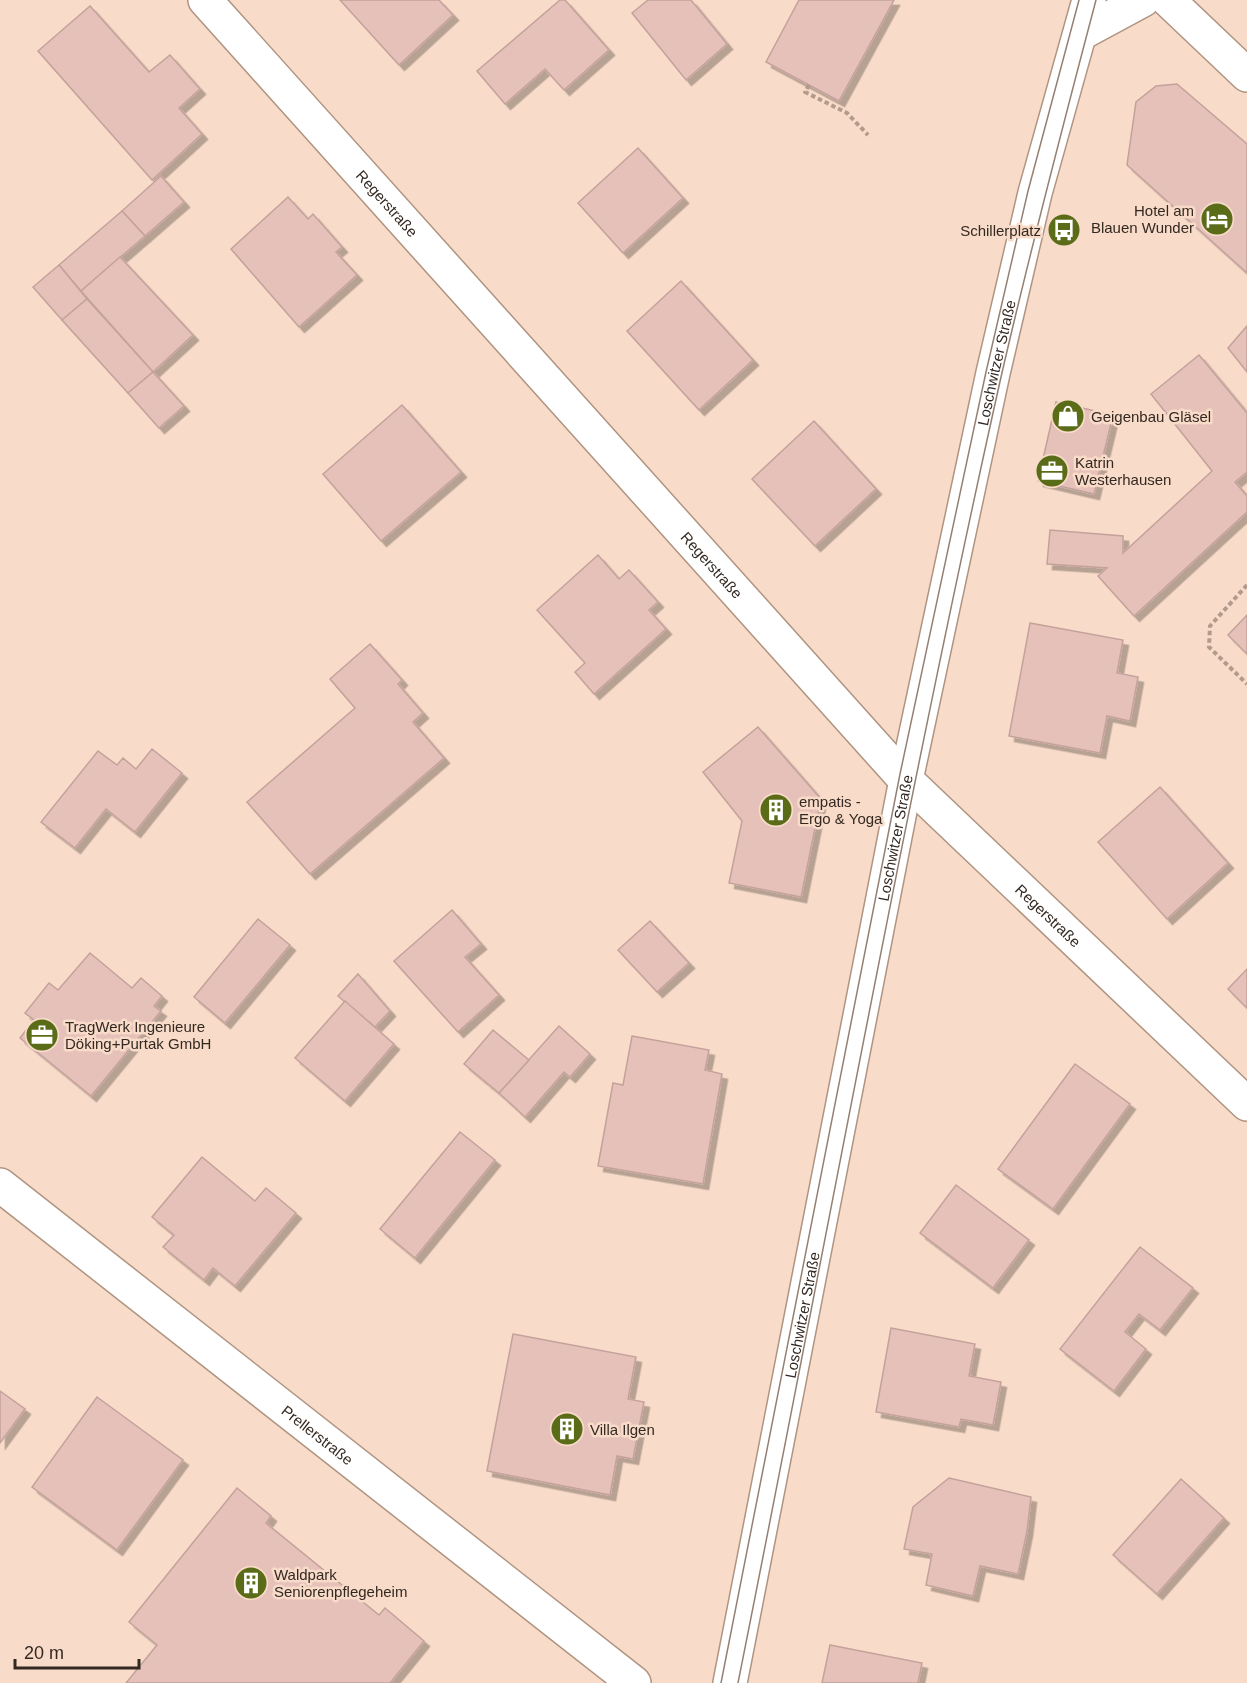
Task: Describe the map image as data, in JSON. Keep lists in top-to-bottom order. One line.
{"streets":{"street":["Regerstraße","Loschwitzer Straße","Prellerstraße"]},"crossings":[["Regerstraße","Loschwitzer Straße"]],"places":{"hotel":["Hotel am Blauen Wunder"],"bus stop":["Schillerplatz"],"shop":["Geigenbau Gläsel"],"office":["Katrin Westerhausen","TragWerk Ingenieure Döking+Purtak GmbH"],"building":["empatis - Ergo & Yoga","Villa Ilgen","Waldpark Seniorenpflegeheim"]},"scale_bar":"20 m"}
